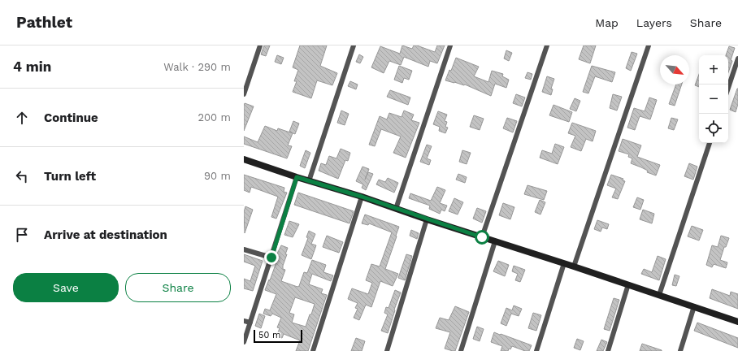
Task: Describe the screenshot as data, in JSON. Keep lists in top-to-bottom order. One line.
{"scale_bar":"50 m","north":"bottom right","page":{"header":"Pathlet","nav":["Map","Layers","Share"],"heading":["4 min","Walk · 290 m"],"map_buttons":["+","−"],"list":[["Continue","200 m"],["Turn left","90 m"],"Arrive at destination"],"buttons":["Save","Share"],"scale":"50 m"}}
